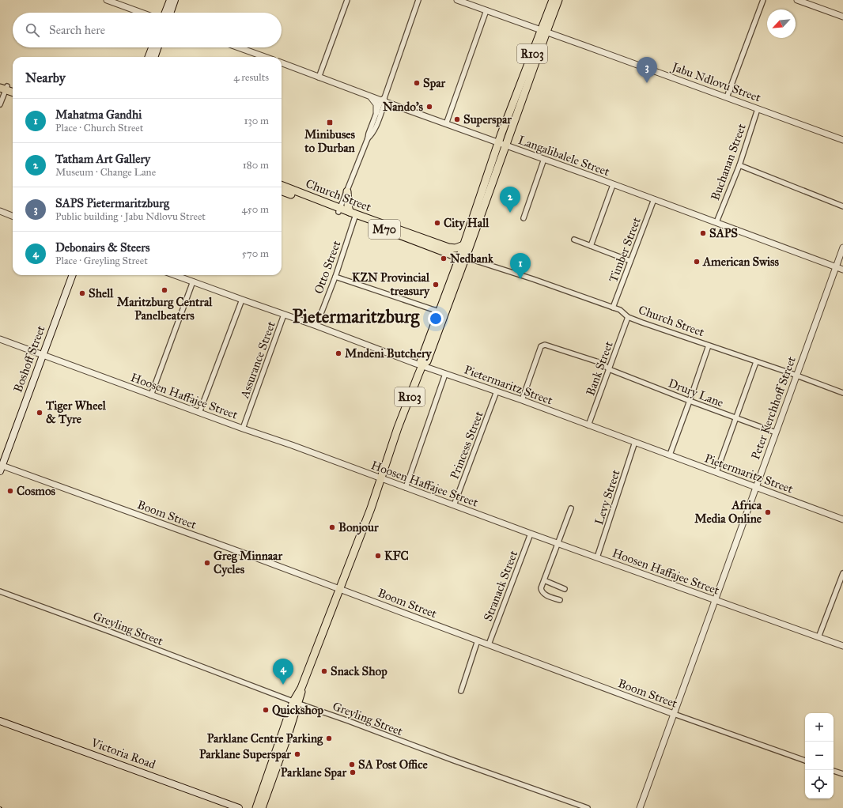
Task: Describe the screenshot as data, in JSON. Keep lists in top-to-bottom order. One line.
{"streets":{"main road":["R103","Church Street","M70","Boshoff Street","Victoria Road"],"street":["Jabu Ndlovu Street","Langalibalele Street","Buchanan Street","Timber Street","Otto Street","Assurance Street","Bank Street","Pietermaritz Street","Drury Lane","Hoosen Haffajee Street","Peter Kerchhoff Street","Princess Street","Levy Street","Boom Street","Stranack Street","Greyling Street"]},"crossings":[["R103","Jabu Ndlovu Street"],["R103","Langalibalele Street"],["R103","Church Street"],["R103","Pietermaritz Street"],["R103","Hoosen Haffajee Street"],["R103","Boom Street"],["R103","Greyling Street"],["Jabu Ndlovu Street","Buchanan Street"],["Langalibalele Street","Buchanan Street"],["Langalibalele Street","Timber Street"],["Langalibalele Street","Peter Kerchhoff Street"],["Church Street","Timber Street"],["Church Street","Otto Street"],["Church Street","Bank Street"],["Church Street","Peter Kerchhoff Street"],["Otto Street","Pietermaritz Street"],["Boshoff Street","Hoosen Haffajee Street"],["Boshoff Street","Boom Street"],["Assurance Street","Pietermaritz Street"],["Assurance Street","Hoosen Haffajee Street"],["Bank Street","Pietermaritz Street"],["Bank Street","Drury Lane"],["Pietermaritz Street","Drury Lane"],["Pietermaritz Street","Peter Kerchhoff Street"],["Pietermaritz Street","Princess Street"],["Pietermaritz Street","Levy Street"],["Drury Lane","Peter Kerchhoff Street"],["Hoosen Haffajee Street","Peter Kerchhoff Street"],["Hoosen Haffajee Street","Princess Street"],["Hoosen Haffajee Street","Levy Street"],["Hoosen Haffajee Street","Stranack Street"],["Peter Kerchhoff Street","Boom Street"],["Boom Street","Stranack Street"]],"districts":["Pietermaritzburg"],"places":{"other":["Spar","Nando's","Superspar","City Hall","SAPS","Nedbank","American Swiss","KZN Provincial treasury","Maritzburg Central Panelbeaters","Shell","Mndeni Butchery","Tiger Wheel & Tyre","Cosmos","Africa Media Online","Bonjour","KFC","Greg Minnaar Cycles","Snack Shop","Quickshop","Parklane Centre Parking","Parklane Superspar","SA Post Office","Parklane Spar"],"transit":["Minibuses to Durban"]},"north":"bottom left","page":{"search":"Search here","pins":["3","2","1","4"],"heading":["Nearby","4 results"],"list":[{"mark":"1","name":"Mahatma Gandhi","note":"Place · Church Street","value":"130 m"},{"mark":"2","name":"Tatham Art Gallery","note":"Museum · Change Lane","value":"180 m"},{"mark":"3","name":"SAPS Pietermaritzburg","note":"Public building · Jabu Ndlovu Street","value":"450 m"},{"mark":"4","name":"Debonairs & Steers","note":"Place · Greyling Street","value":"570 m"}],"map_buttons":["+","−"]}}
